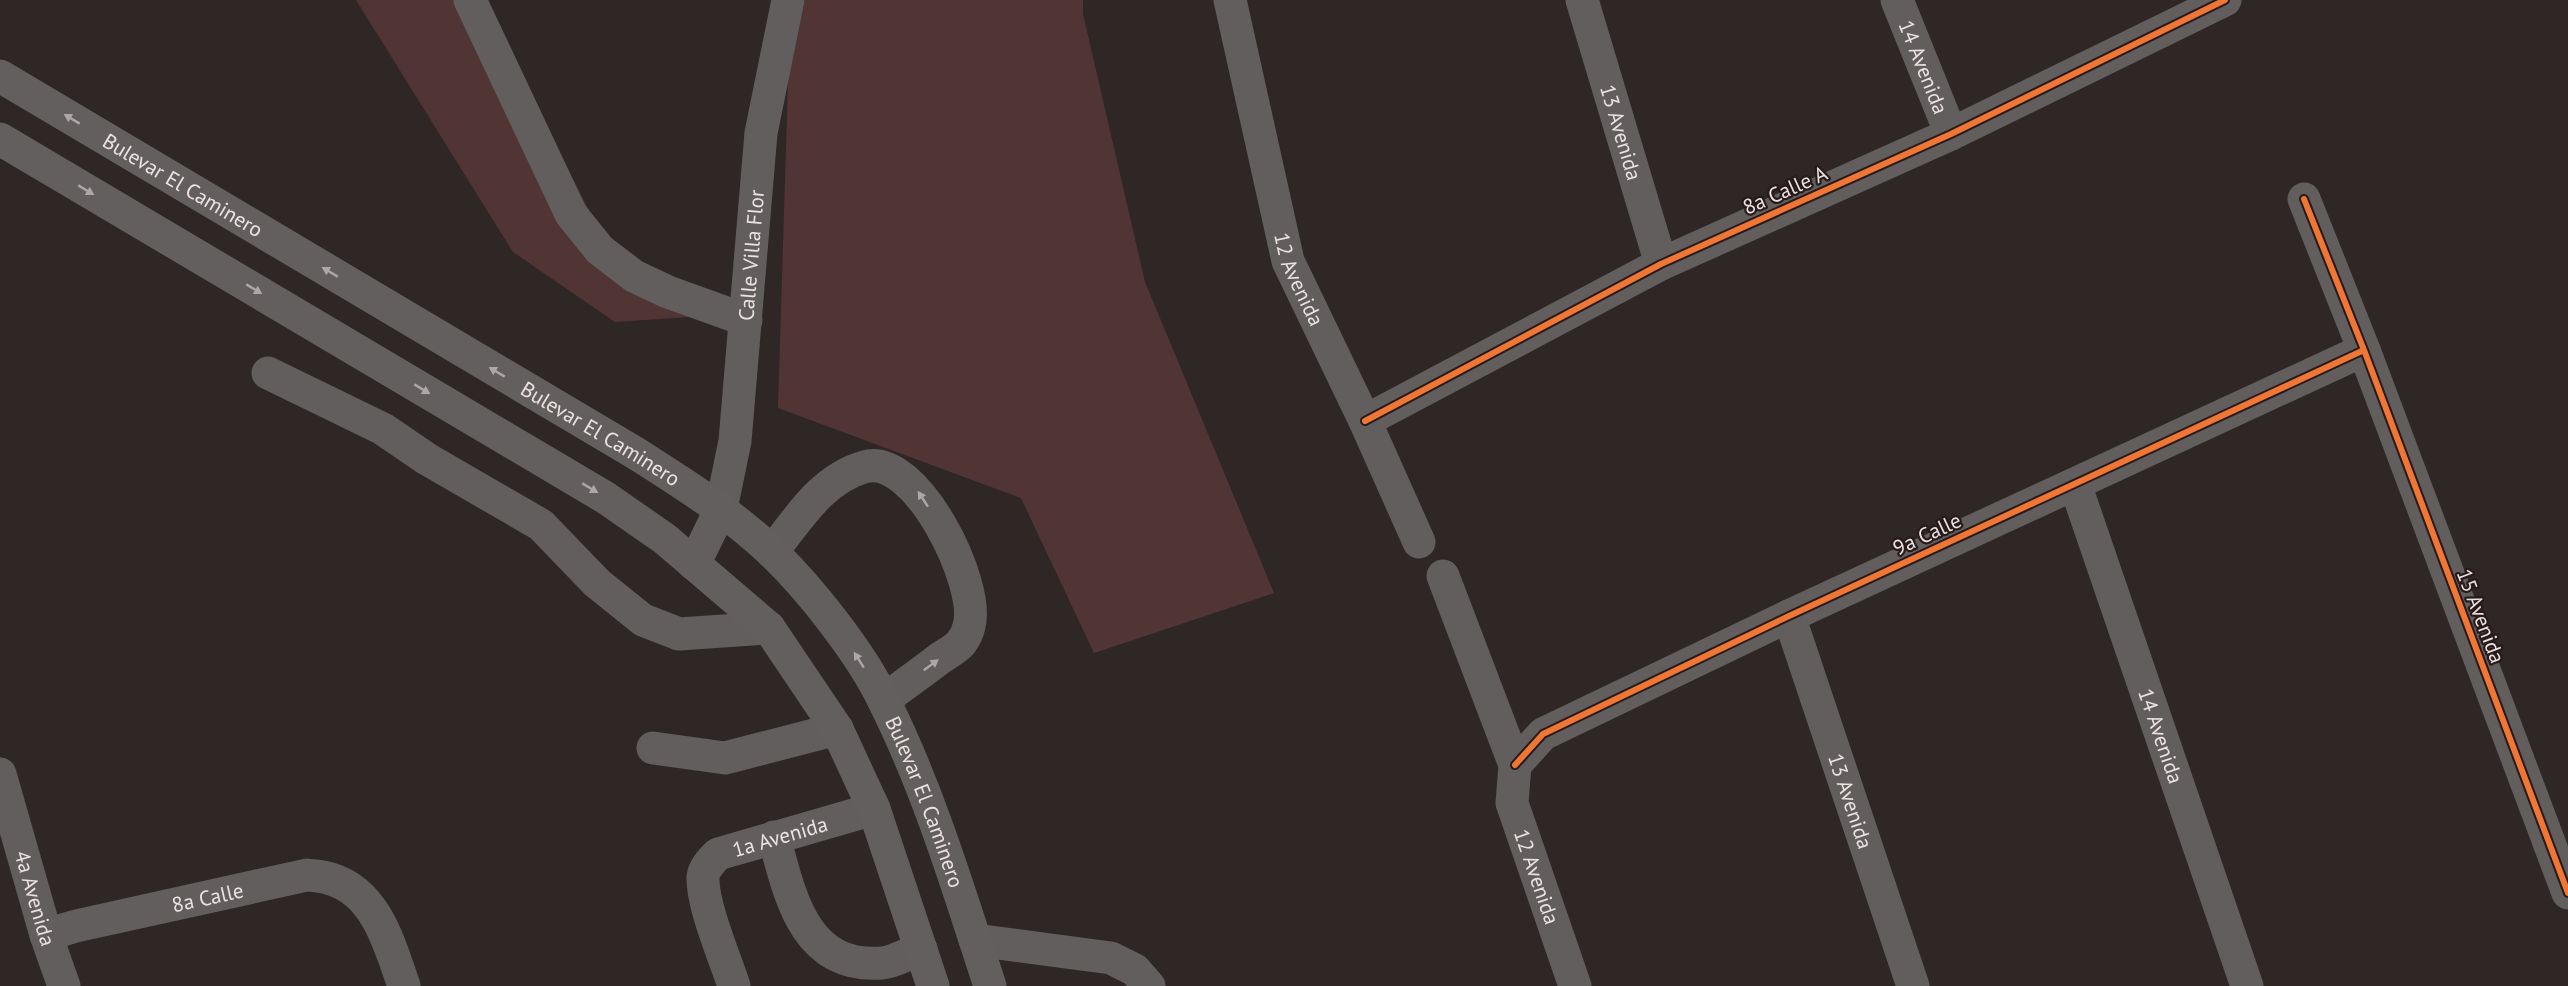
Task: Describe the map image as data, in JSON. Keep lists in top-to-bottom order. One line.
{"streets":{"main road":["Bulevar El Caminero"],"street":["14 Avenida","13 Avenida","8a Calle A","Calle Villa Flor","12 Avenida","9a Calle","15 Avenida","1a Avenida","8a Calle","4a Avenida"]},"crossings":[["14 Avenida","8a Calle A"],["14 Avenida","9a Calle"],["13 Avenida","8a Calle A"],["13 Avenida","9a Calle"],["Bulevar El Caminero","Calle Villa Flor"],["8a Calle A","12 Avenida"],["12 Avenida","9a Calle"],["9a Calle","15 Avenida"],["8a Calle","4a Avenida"]]}
